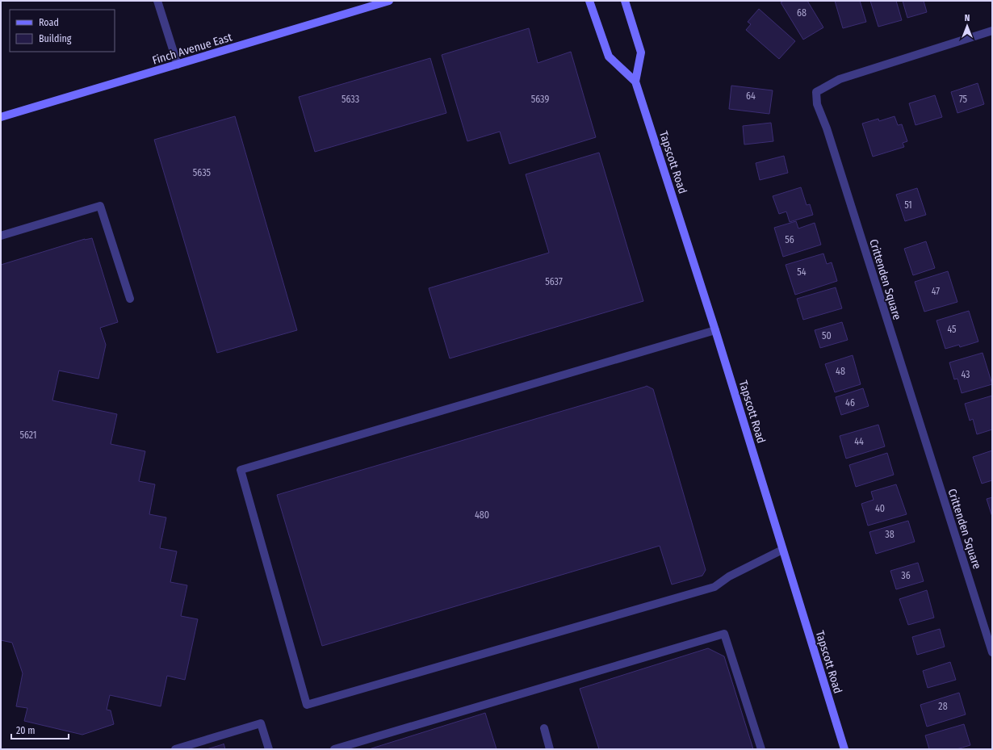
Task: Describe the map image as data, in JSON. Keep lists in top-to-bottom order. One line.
{"streets":{"street":["Finch Avenue East","Tapscott Road","Crittenden Square"]},"house_numbers":["68","64","5633","5639","75","5635","51","56","54","5637","47","45","50","48","43","46","5621","44","40","480","38","36","28"],"legend":["Road","Building"],"scale_bar":"20 m","north":"top"}
